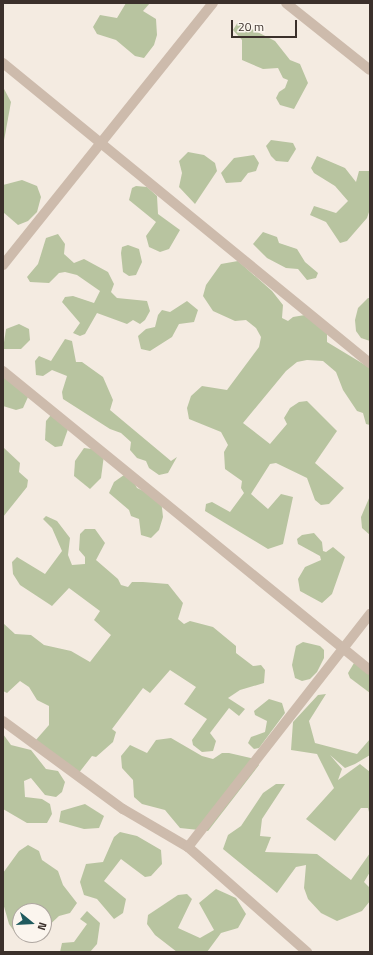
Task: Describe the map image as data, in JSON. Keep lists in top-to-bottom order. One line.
{"scale_bar":"20 m","north":"right"}
